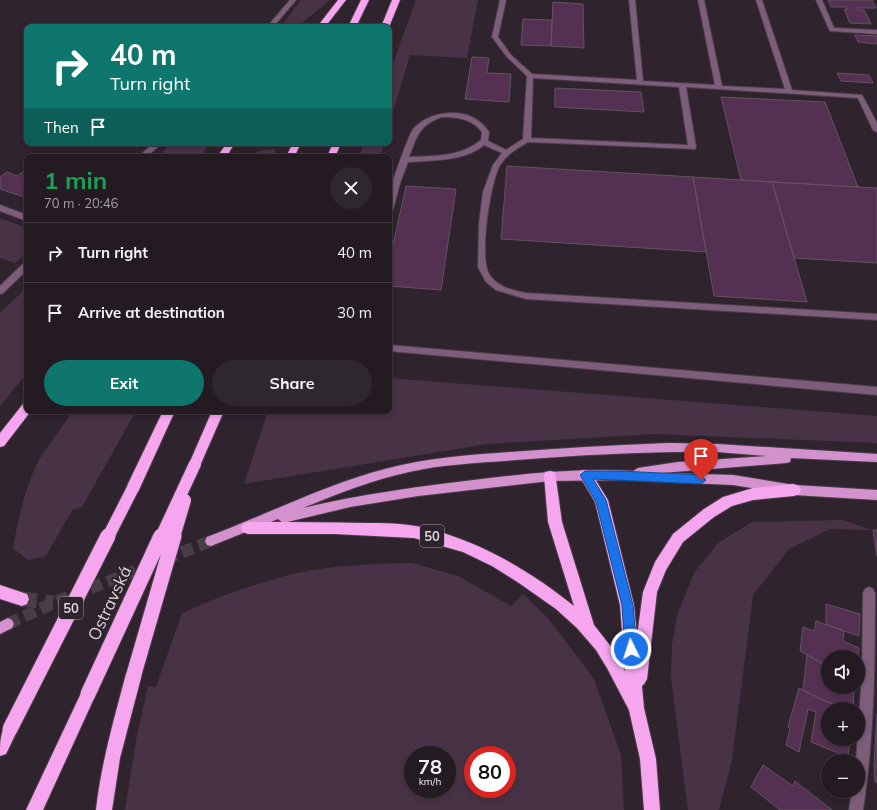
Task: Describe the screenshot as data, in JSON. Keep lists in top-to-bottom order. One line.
{"streets":{"highway":["50","Ostravská"]},"page":{"turn":["40 m","Turn right"],"then":"Then","heading":["1 min","70 m · 20:46"],"list":[{"name":"Turn right","value":"40 m"},{"name":"Arrive at destination","value":"30 m"}],"buttons":["Exit","Share"],"map_buttons":["+","−"],"speed":"78 km/h","limit":"80"}}
